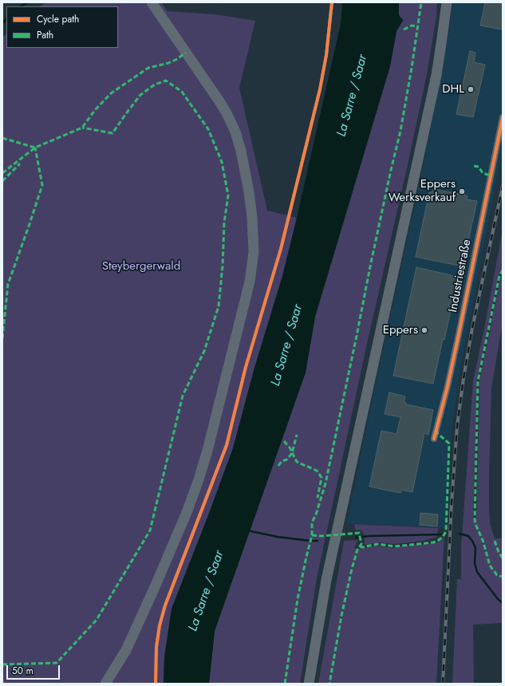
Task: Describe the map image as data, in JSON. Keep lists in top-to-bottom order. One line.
{"streets":{"street":["Industriestraße"]},"water":["La Sarre / Saar"],"parks":["Steybergerwald"],"places":["DHL","Eppers Werksverkauf","Eppers"],"legend":["Cycle path","Path"],"scale_bar":"50 m"}
